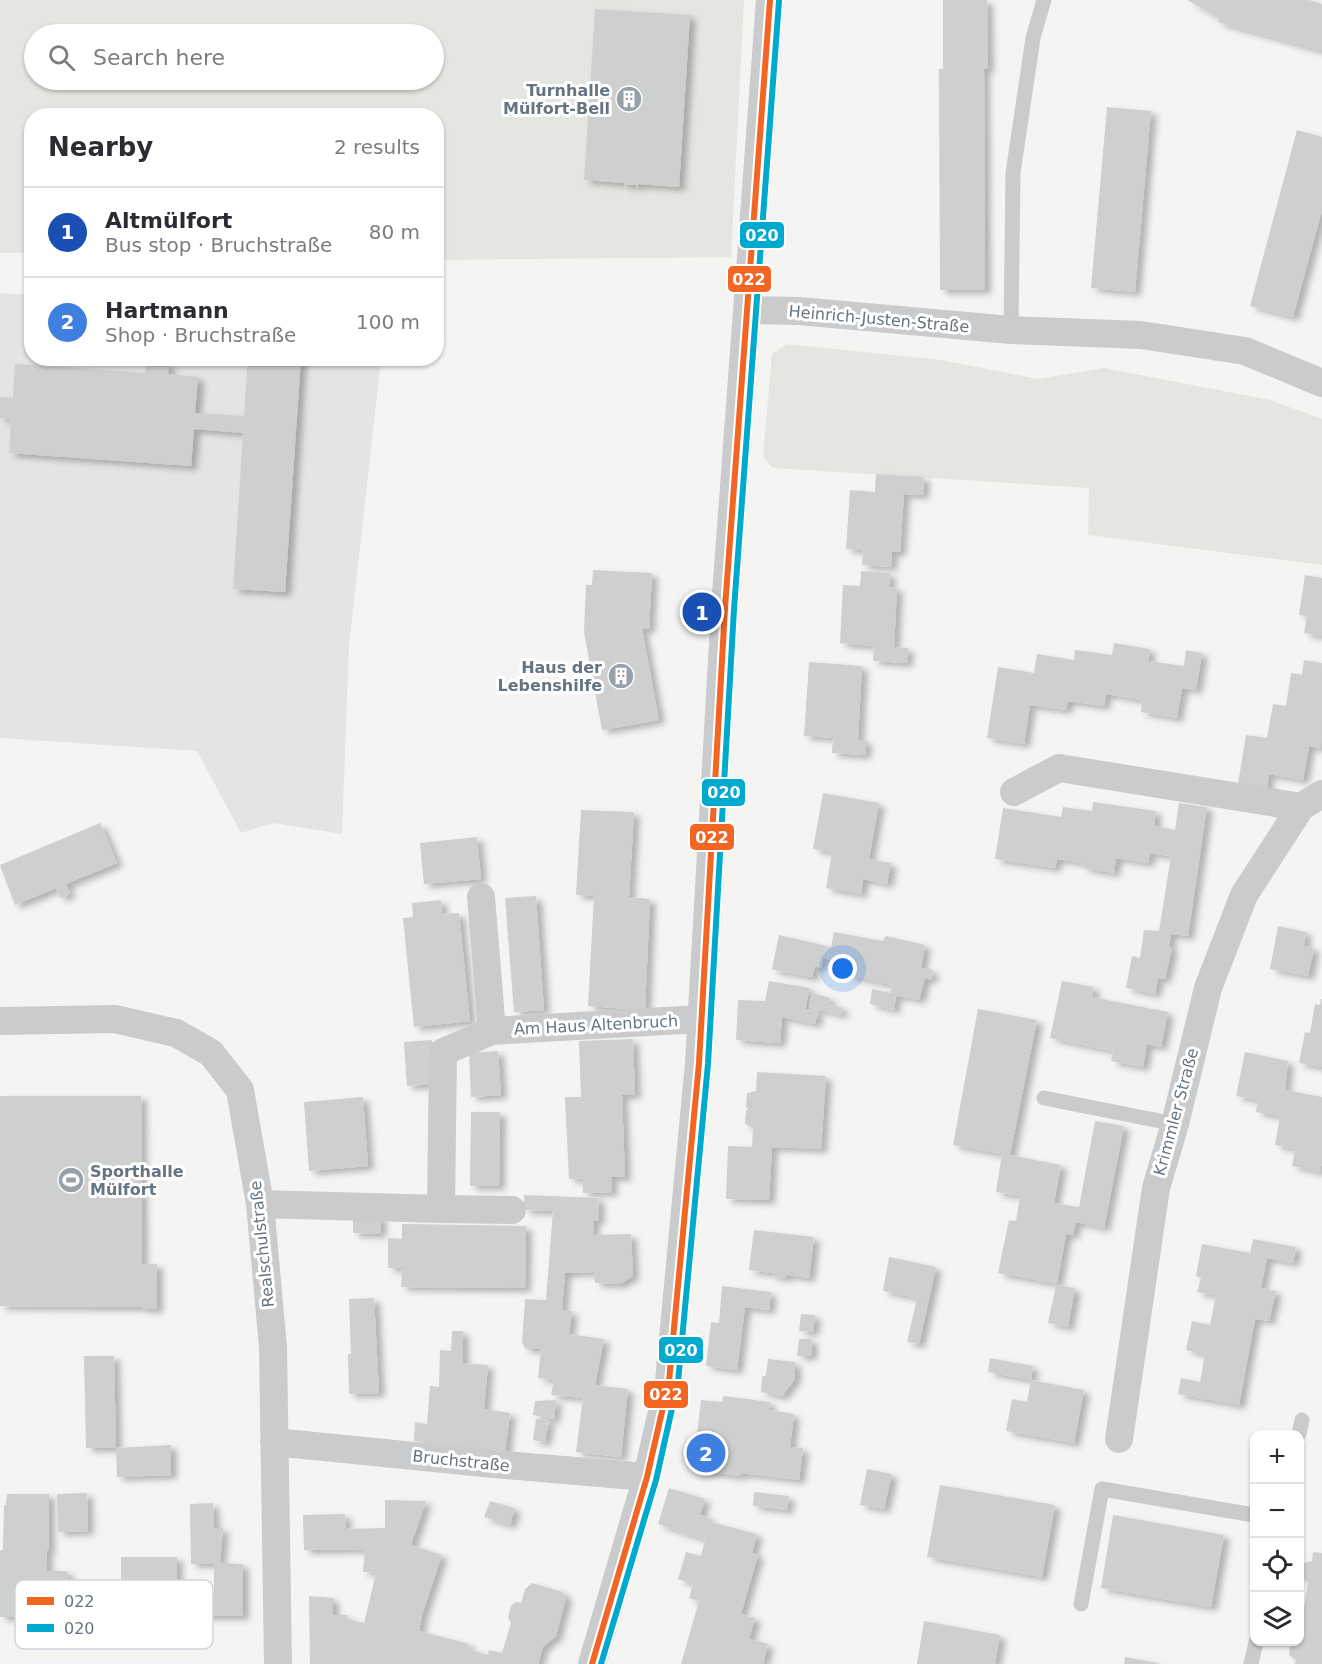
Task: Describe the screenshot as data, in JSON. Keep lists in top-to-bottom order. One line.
{"streets":{"street":["Heinrich-Justen-Straße","Am Haus Altenbruch","Krimmler Straße","Realschulstraße","Bruchstraße"]},"crossings":[["Realschulstraße","Bruchstraße"]],"places":{"building":["Turnhalle Mülfort-Bell","Haus der Lebenshilfe"],"sports":["Sporthalle Mülfort"]},"lines":["transit line 022","transit line 020"],"legend":["022","020"],"page":{"search":"Search here","heading":["Nearby","2 results"],"list":[{"mark":"1","name":"Altmülfort","note":"Bus stop · Bruchstraße","value":"80 m"},{"mark":"2","name":"Hartmann","note":"Shop · Bruchstraße","value":"100 m"}],"pins":["1","2"],"map_buttons":["+","−"]}}
